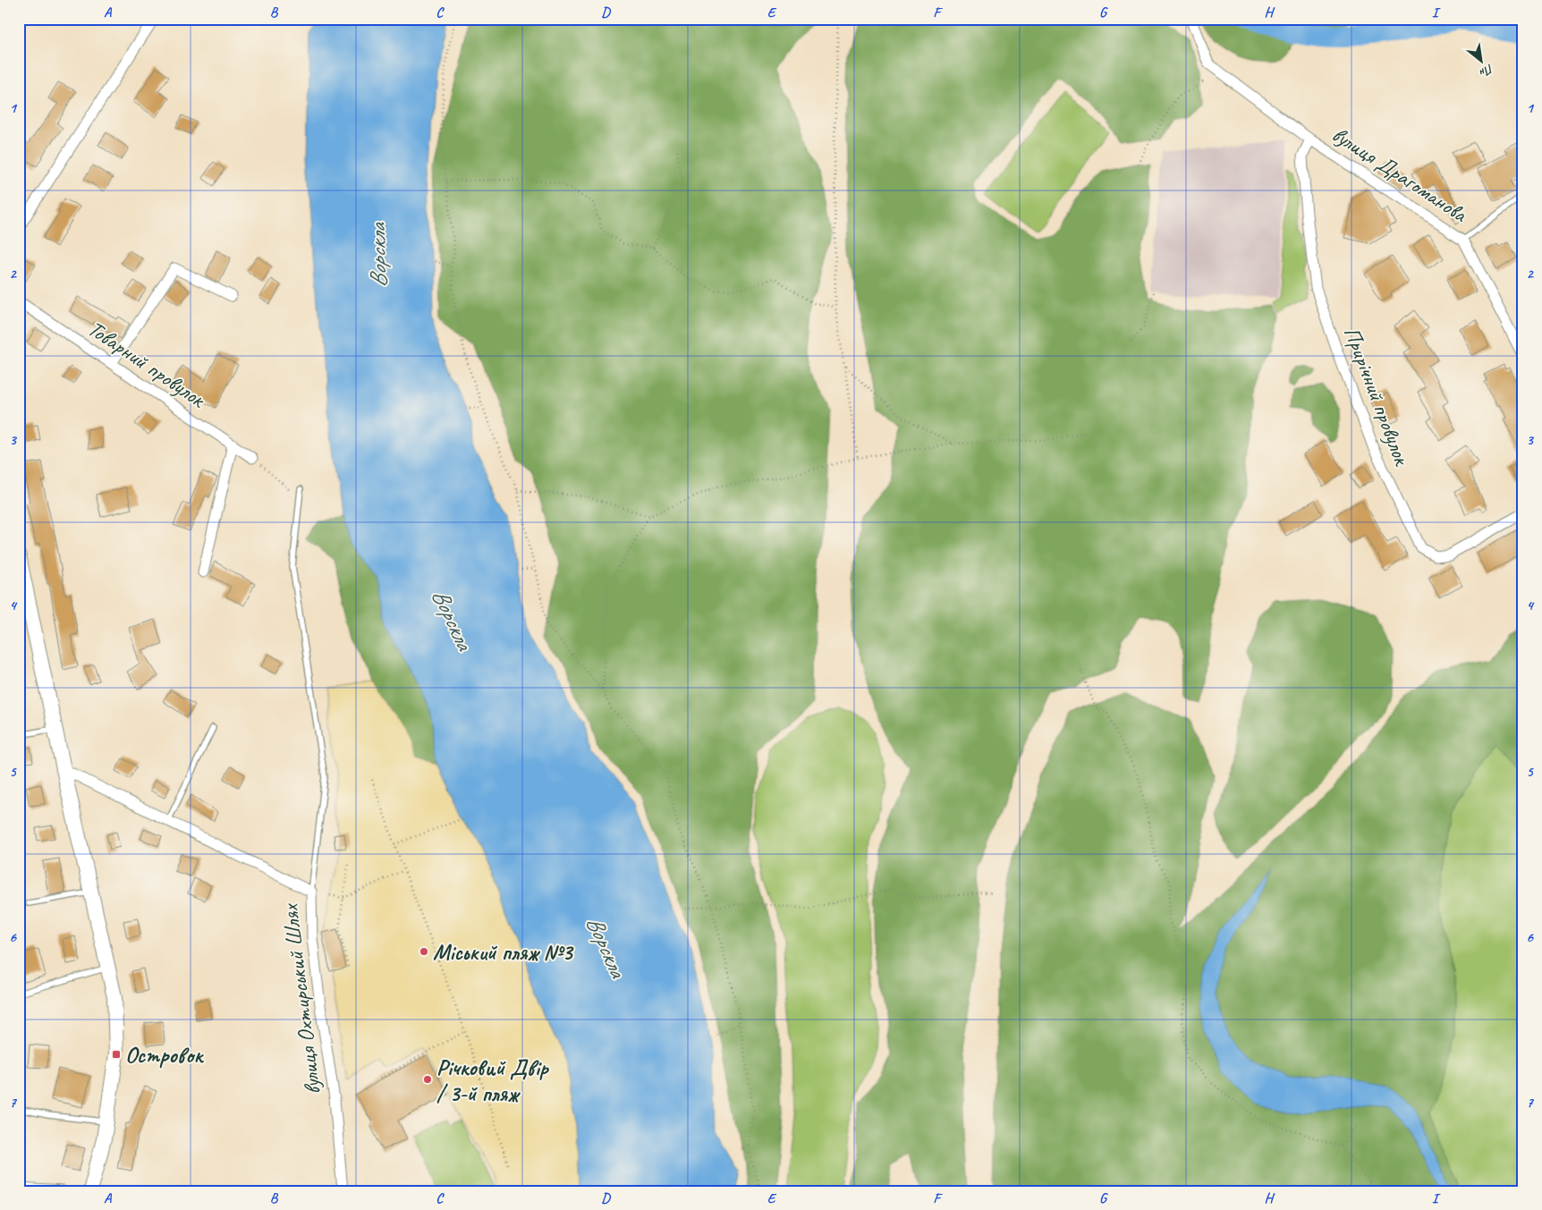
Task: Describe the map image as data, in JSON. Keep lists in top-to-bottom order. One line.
{"streets":{"street":["вулиця Драгоманова","Товарний провулок","Прирічний провулок","вулиця Охтирський Шлях"]},"crossings":[["вулиця Драгоманова","Прирічний провулок"]],"water":["Ворскла"],"places":{"other":["Міський пляж №3","Річковий Двір / 3-й пляж"],"transit":["Островок"]},"north":"bottom right","grid":{"columns":["A","B","C","D","E","F","G","H","I"],"rows":["1","2","3","4","5","6","7"]}}
